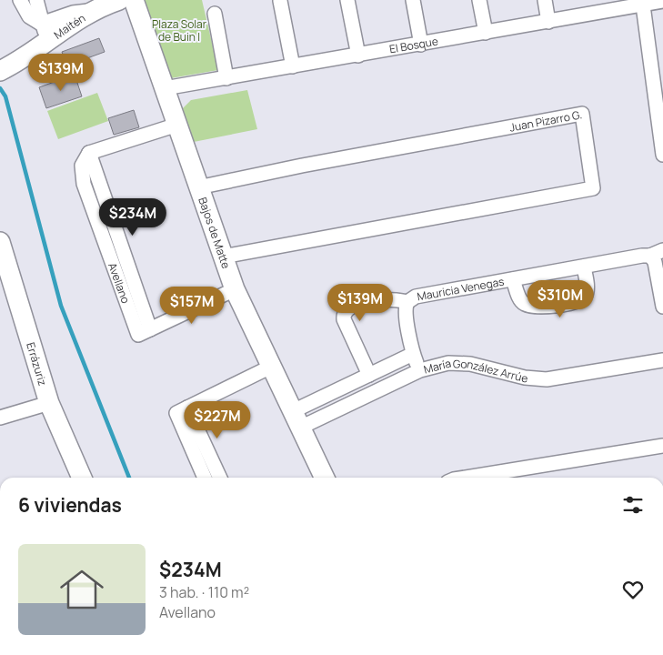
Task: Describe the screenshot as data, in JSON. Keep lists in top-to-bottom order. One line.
{"streets":{"main road":["Maitén","Bajos de Matte","Errázuriz"],"street":["El Bosque","Juan Pizarro G.","Avellano","Mauricia Venegas","María González Arrúe"]},"crossings":[["El Bosque","Bajos de Matte"],["Juan Pizarro G.","Bajos de Matte"],["Bajos de Matte","Avellano"],["Bajos de Matte","María González Arrúe"]],"parks":["Plaza Solar de Buin I"],"page":{"price":["$139M","$234M","$310M","$139M","$157M","$227M"],"heading":"6 viviendas","list":[{"name":"$234M","note":"3 hab. · 110 m² · Avellano"}]}}
